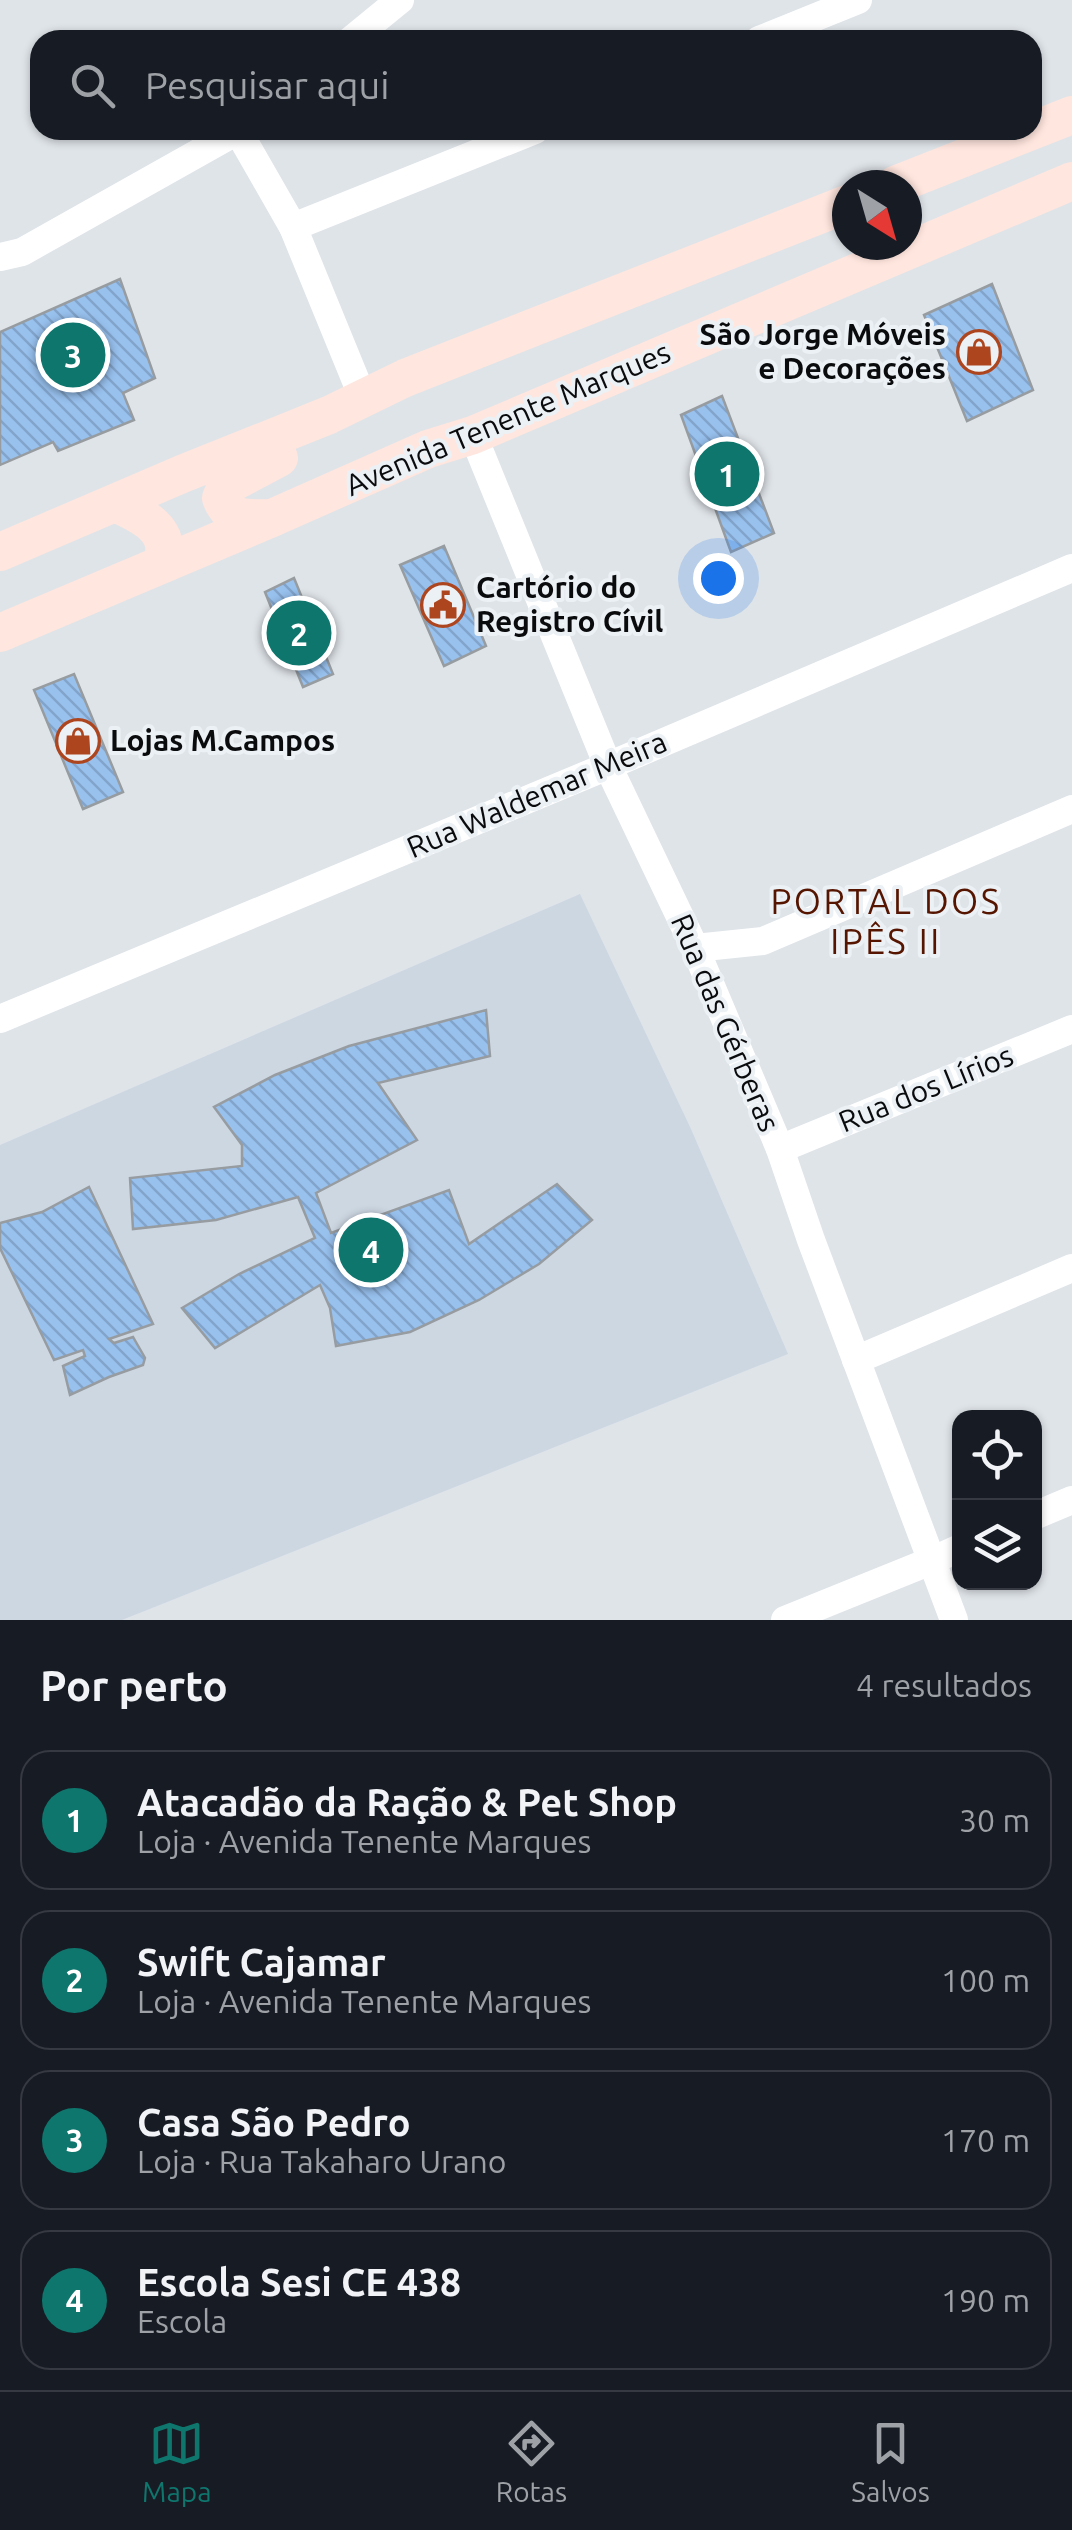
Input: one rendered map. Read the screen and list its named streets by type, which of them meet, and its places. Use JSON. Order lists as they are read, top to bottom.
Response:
{
  "streets": {
    "main road": ["Avenida Tenente Marques"],
    "street": ["Rua Waldemar Meira", "Rua das Gérberas", "Rua dos Lírios"]
  },
  "crossings": [
    ["Avenida Tenente Marques", "Rua das Gérberas"],
    ["Rua Waldemar Meira", "Rua das Gérberas"],
    ["Rua das Gérberas", "Rua dos Lírios"]
  ],
  "districts": ["PORTAL DOS IPÊS II"],
  "places": {
    "shop": ["São Jorge Móveis e Decorações", "Lojas M.Campos"],
    "public building": ["Cartório do Registro Cívil"]
  },
  "north": "bottom right",
  "page": {
    "search": "Pesquisar aqui",
    "pins": [
      "3",
      "1",
      "2",
      "4"
    ],
    "heading": ["Por perto", "4 resultados"],
    "list": [
      {
        "mark": "1",
        "name": "Atacadão da Ração & Pet Shop",
        "note": "Loja · Avenida Tenente Marques",
        "value": "30 m"
      },
      {
        "mark": "2",
        "name": "Swift Cajamar",
        "note": "Loja · Avenida Tenente Marques",
        "value": "100 m"
      },
      {
        "mark": "3",
        "name": "Casa São Pedro",
        "note": "Loja · Rua Takaharo Urano",
        "value": "170 m"
      },
      {
        "mark": "4",
        "name": "Escola Sesi CE 438",
        "note": "Escola",
        "value": "190 m"
      }
    ],
    "nav": ["Mapa", "Rotas", "Salvos"]
  }
}
